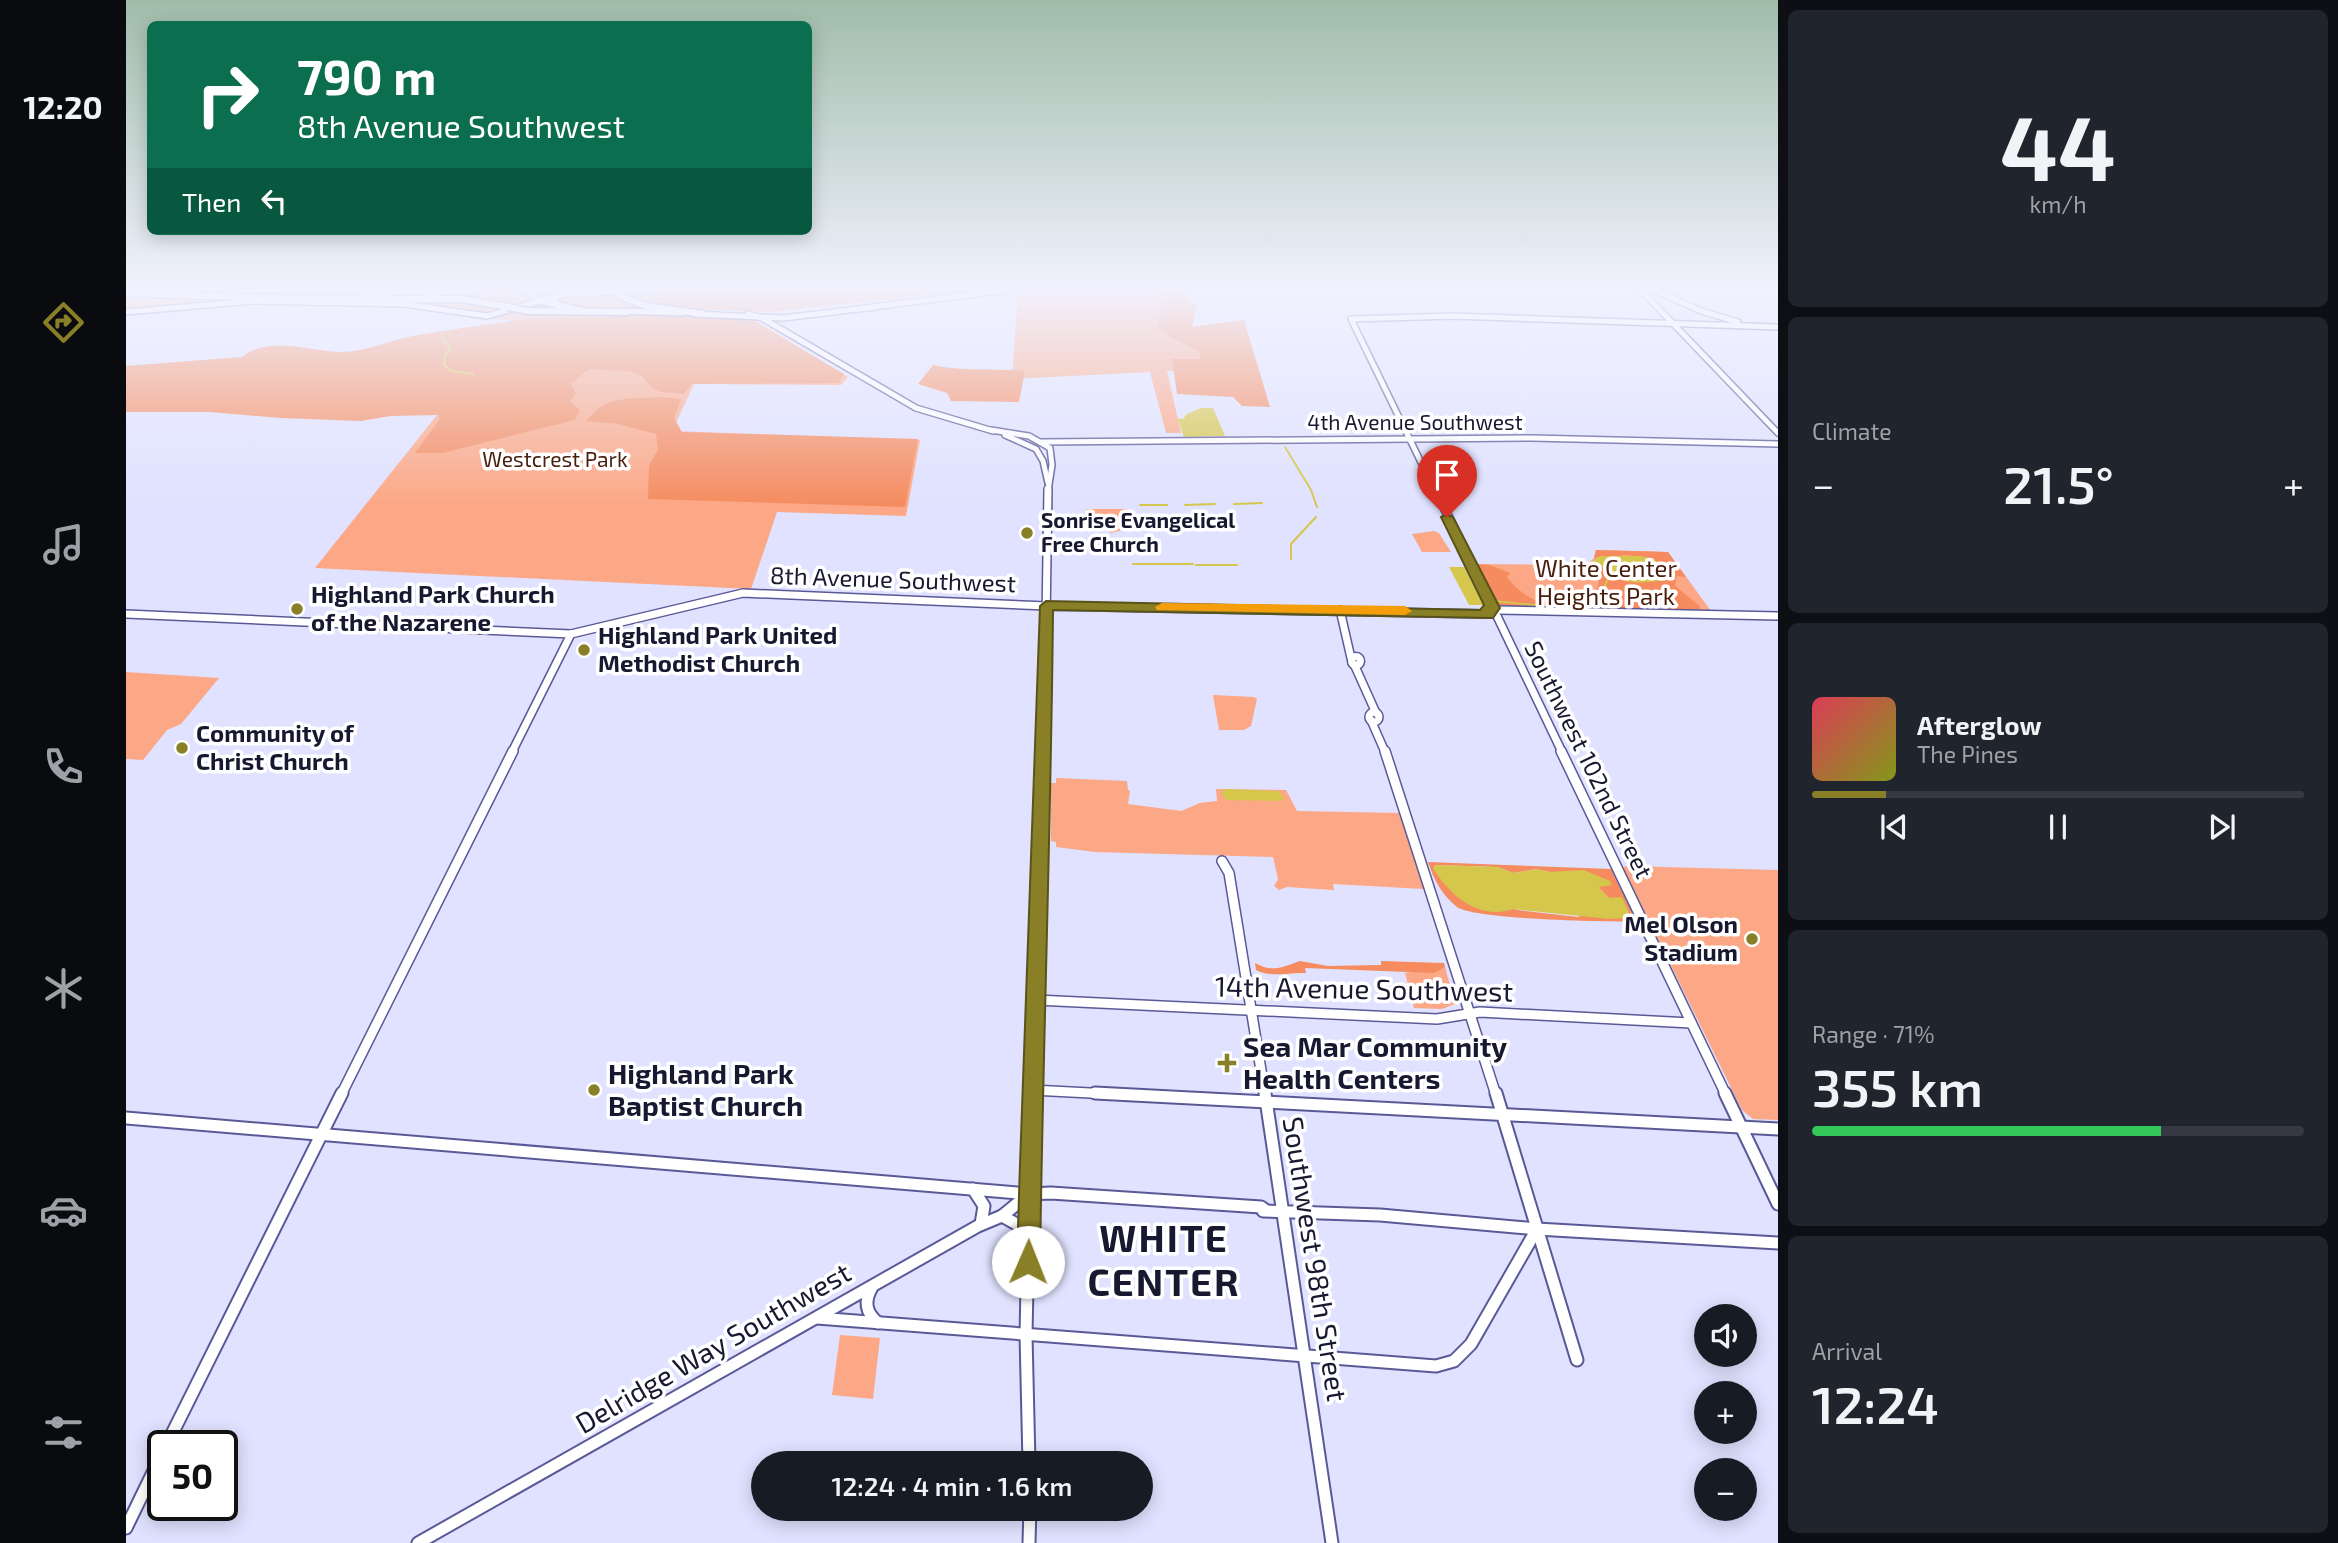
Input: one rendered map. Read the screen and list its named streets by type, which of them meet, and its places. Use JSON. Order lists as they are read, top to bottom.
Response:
{
  "streets": {
    "street": [
      "4th Avenue Southwest",
      "8th Avenue Southwest",
      "Southwest 102nd Street",
      "14th Avenue Southwest",
      "Southwest 98th Street",
      "Delridge Way Southwest"
    ]
  },
  "crossings": [
    ["4th Avenue Southwest", "Southwest 102nd Street"],
    ["8th Avenue Southwest", "Southwest 102nd Street"],
    ["Southwest 102nd Street", "14th Avenue Southwest"],
    ["14th Avenue Southwest", "Southwest 98th Street"]
  ],
  "districts": ["WHITE CENTER"],
  "parks": ["Westcrest Park", "White Center Heights Park"],
  "places": {
    "other": [
      "Sonrise Evangelical Free Church",
      "Highland Park Church of the Nazarene",
      "Highland Park United Methodist Church",
      "Community of Christ Church",
      "Mel Olson Stadium",
      "Highland Park Baptist Church"
    ],
    "health": ["Sea Mar Community Health Centers"]
  },
  "page": {
    "tabs": "12:20",
    "tile": [
      ["44", "km/h"],
      "Climate",
      ["Range · 71%", "355 km"],
      ["Arrival", "12:24"]
    ],
    "turn": ["790 m", "8th Avenue Southwest"],
    "then": "Then",
    "heat": ["−", "21.5°", "+"],
    "song": ["Afterglow", "The Pines"],
    "map_buttons": ["+", "−"],
    "limit": "50",
    "trip": "12:24 · 4 min · 1.6 km"
  }
}
